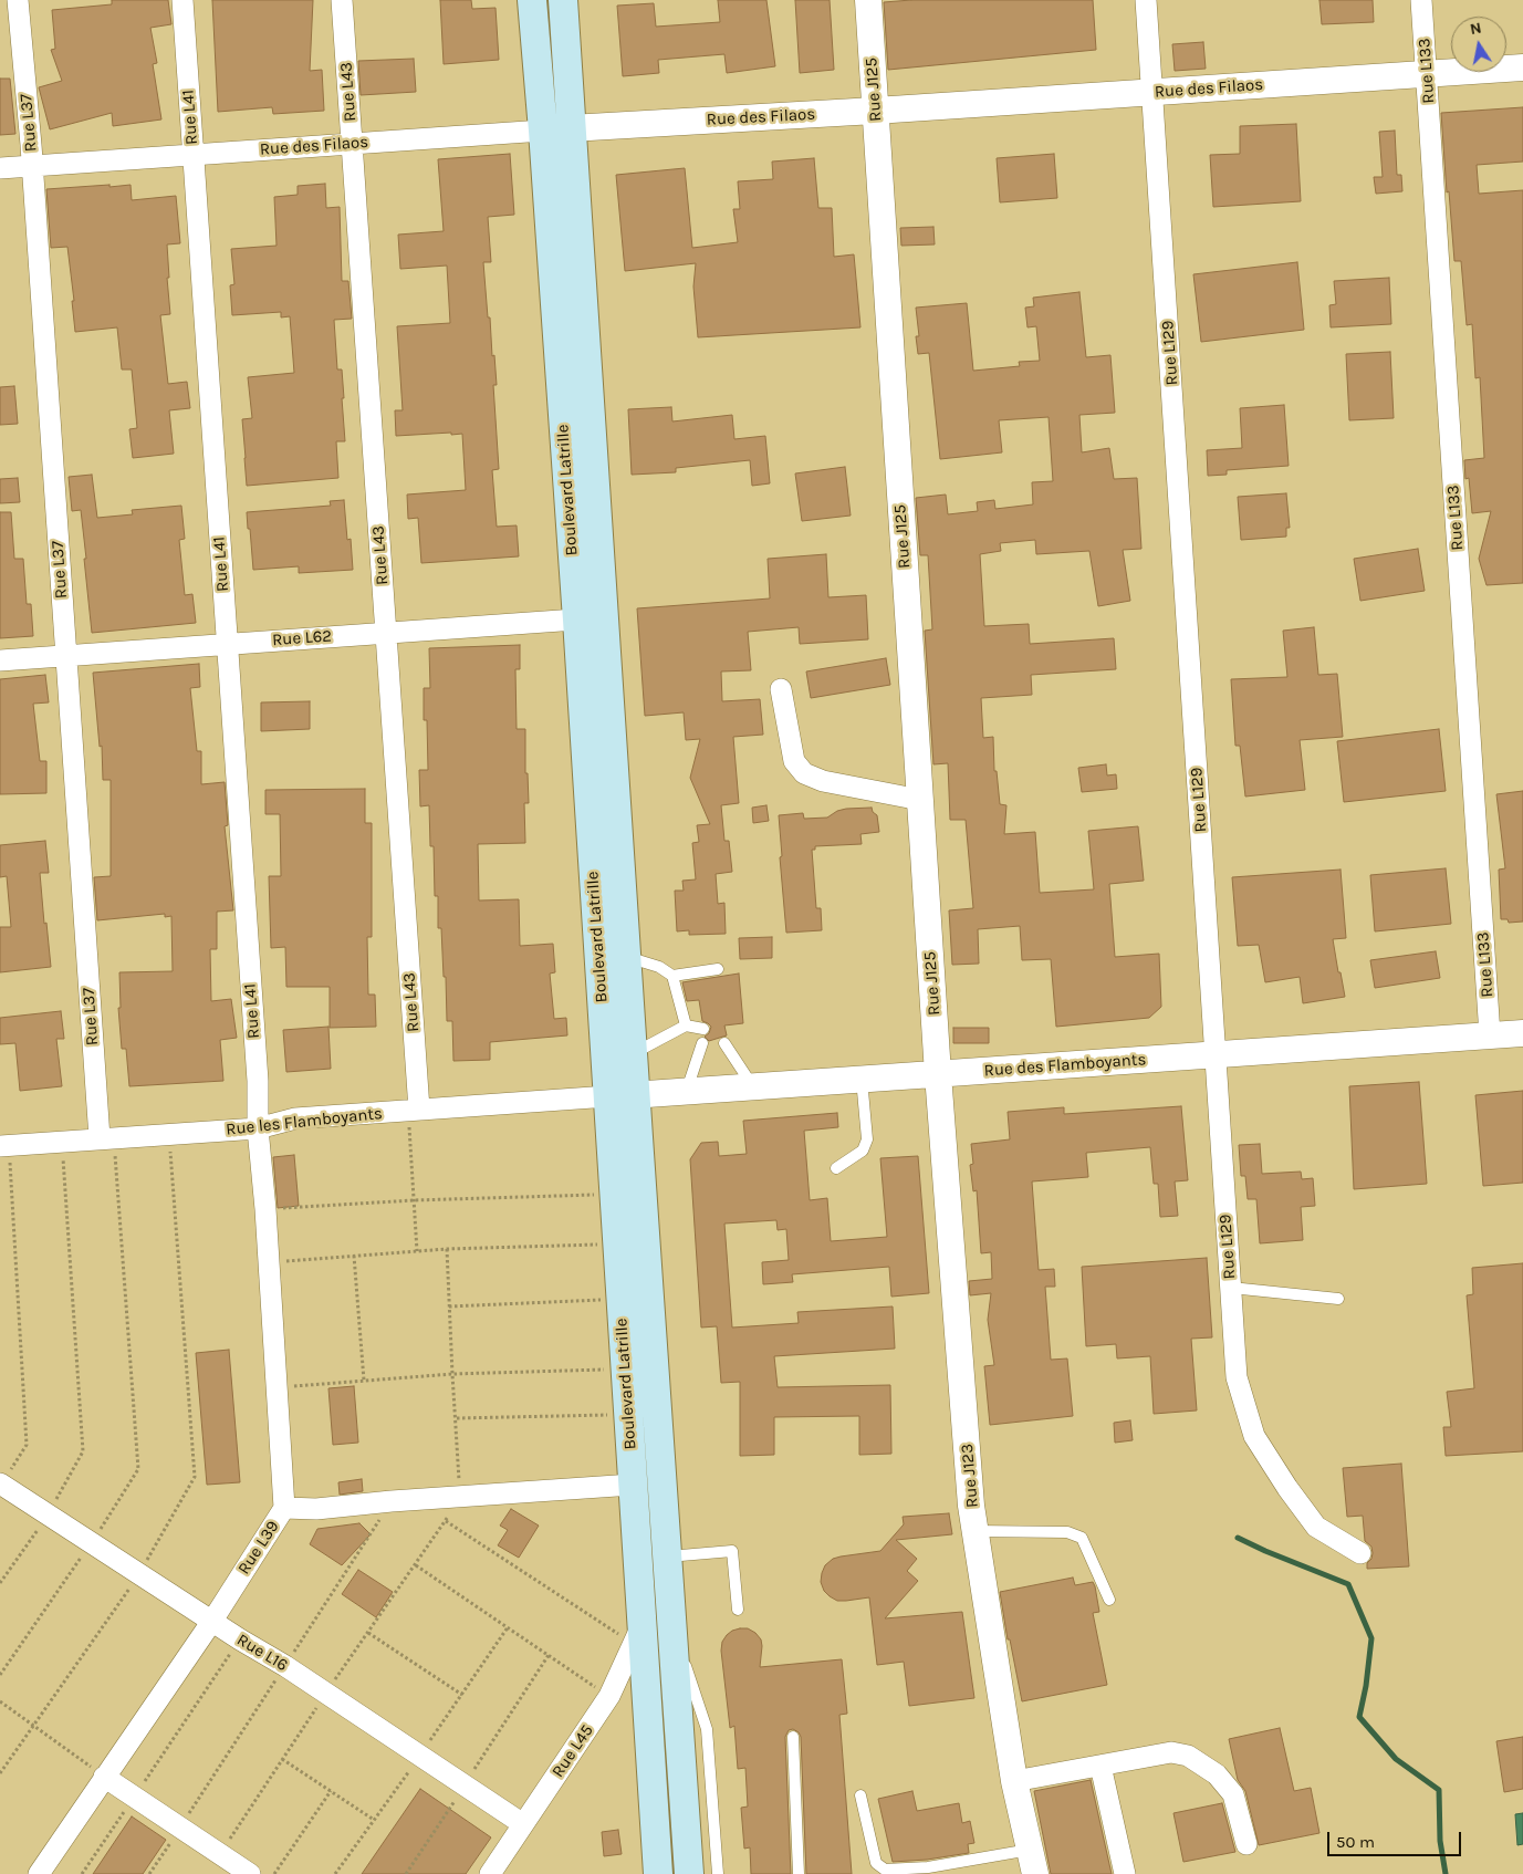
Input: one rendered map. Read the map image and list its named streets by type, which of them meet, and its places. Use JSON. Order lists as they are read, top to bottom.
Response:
{
  "streets": {
    "main road": ["Boulevard Latrille"],
    "street": [
      "Rue L133",
      "Rue des Filaos",
      "Rue J125",
      "Rue L43",
      "Rue L41",
      "Rue L37",
      "Rue L129",
      "Rue L62",
      "Rue des Flamboyants",
      "Rue les Flamboyants",
      "Rue J123",
      "Rue L39",
      "Rue L16",
      "Rue L45"
    ]
  },
  "crossings": [
    ["Rue L133", "Rue des Filaos"],
    ["Rue L133", "Rue des Flamboyants"],
    ["Rue des Filaos", "Rue J125"],
    ["Rue des Filaos", "Rue L43"],
    ["Rue des Filaos", "Rue L41"],
    ["Rue des Filaos", "Rue L37"],
    ["Rue des Filaos", "Rue L129"],
    ["Rue des Filaos", "Boulevard Latrille"],
    ["Rue J125", "Rue des Flamboyants"],
    ["Rue J125", "Rue J123"],
    ["Rue L43", "Rue L62"],
    ["Rue L43", "Rue les Flamboyants"],
    ["Rue L41", "Rue L62"],
    ["Rue L41", "Rue les Flamboyants"],
    ["Rue L41", "Rue L39"],
    ["Rue L37", "Rue L62"],
    ["Rue L37", "Rue les Flamboyants"],
    ["Rue L129", "Rue des Flamboyants"],
    ["Boulevard Latrille", "Rue L62"],
    ["Boulevard Latrille", "Rue des Flamboyants"],
    ["Boulevard Latrille", "Rue les Flamboyants"],
    ["Boulevard Latrille", "Rue L45"],
    ["Rue des Flamboyants", "Rue les Flamboyants"],
    ["Rue des Flamboyants", "Rue J123"],
    ["Rue les Flamboyants", "Rue L39"],
    ["Rue L39", "Rue L16"],
    ["Rue L16", "Rue L45"]
  ],
  "scale_bar": "50 m",
  "north": "top"
}
